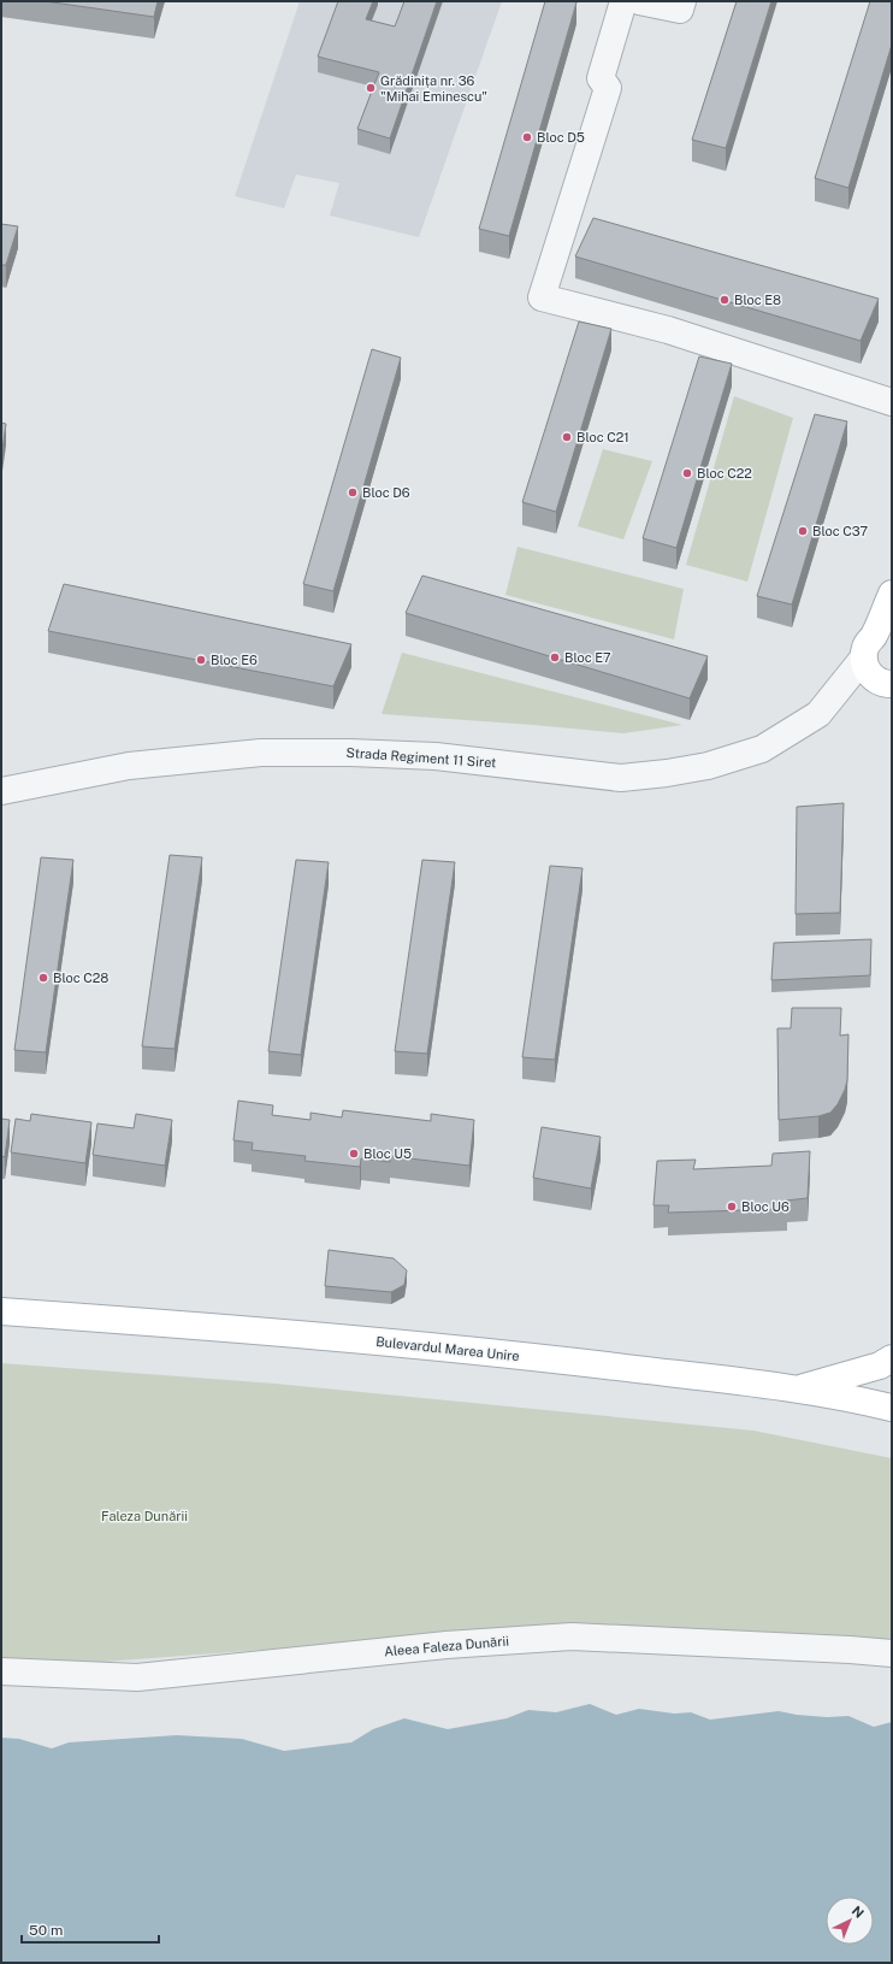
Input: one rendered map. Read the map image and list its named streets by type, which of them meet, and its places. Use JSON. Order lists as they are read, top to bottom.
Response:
{
  "streets": {
    "main road": ["Strada Regiment 11 Siret", "Bulevardul Marea Unire"],
    "street": ["Aleea Faleza Dunării"]
  },
  "parks": ["Faleza Dunării"],
  "places": [
    "Grădinița nr. 36 \"Mihai Eminescu\"",
    "Bloc D5",
    "Bloc E8",
    "Bloc C21",
    "Bloc C22",
    "Bloc D6",
    "Bloc C37",
    "Bloc E7",
    "Bloc E6",
    "Bloc C28",
    "Bloc U5",
    "Bloc U6"
  ],
  "scale_bar": "50 m",
  "north": "top right"
}
